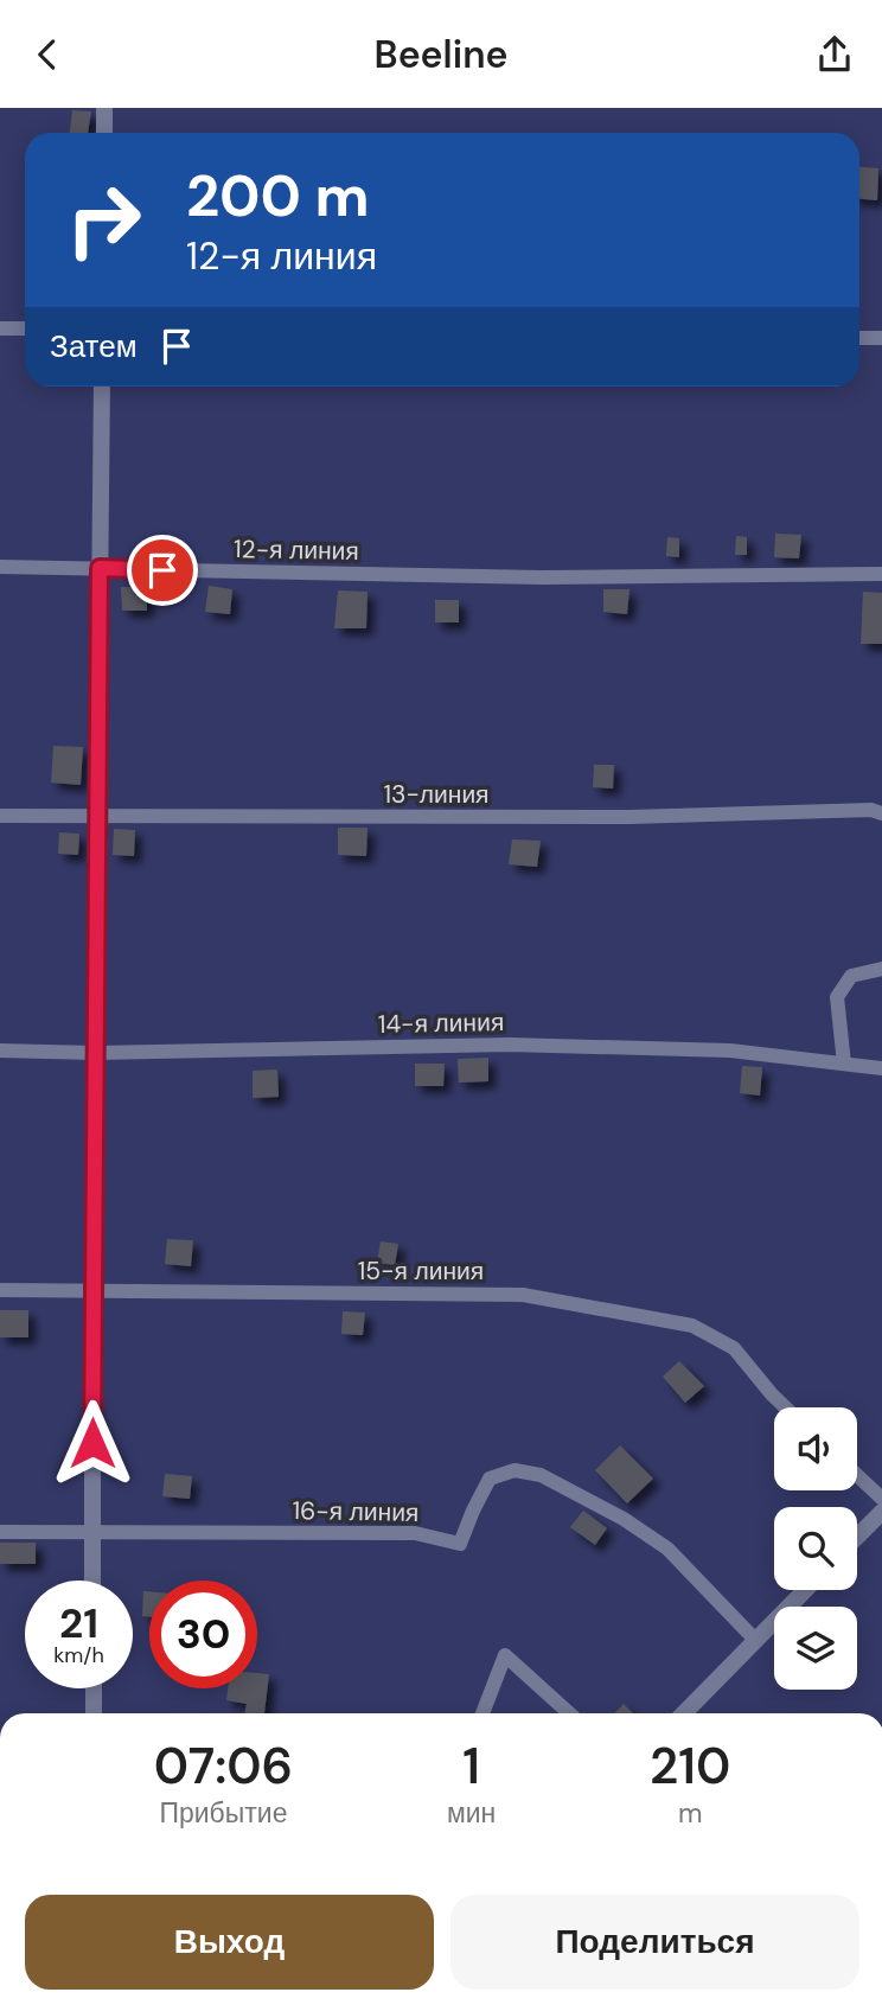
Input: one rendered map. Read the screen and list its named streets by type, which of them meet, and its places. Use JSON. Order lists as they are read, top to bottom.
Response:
{
  "streets": {
    "lane": [
      "12-я линия",
      "13-линия",
      "14-я линия",
      "15-я линия",
      "16-я линия"
    ]
  },
  "page": {
    "header": "Beeline",
    "turn": ["200 m", "12-я линия"],
    "then": "Затем",
    "speed": "21 km/h",
    "limit": "30",
    "eta": [
      "07:06",
      "Прибытие",
      "1",
      "мин",
      "210",
      "m"
    ],
    "buttons": ["Выход", "Поделиться"]
  }
}
